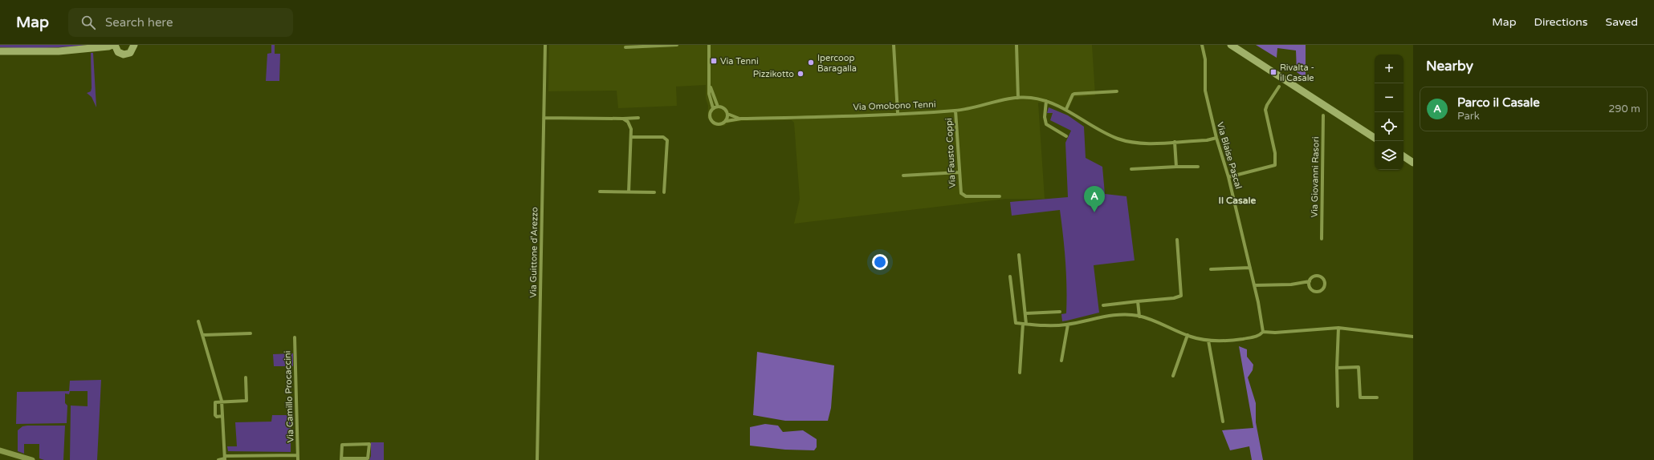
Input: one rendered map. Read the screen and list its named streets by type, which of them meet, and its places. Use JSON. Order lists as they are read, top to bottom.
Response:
{
  "streets": {
    "street": [
      "Via Omobono Tenni",
      "Via Fausto Coppi",
      "Via Blaise Pascal",
      "Via Giovanni Rasori",
      "Via Guittone d'Arezzo",
      "Via Camillo Procaccini"
    ]
  },
  "crossings": [
    ["Via Omobono Tenni", "Via Fausto Coppi"],
    ["Via Omobono Tenni", "Via Blaise Pascal"]
  ],
  "districts": ["Il Casale"],
  "places": {
    "transit": ["Via Tenni", "Rivalta - il Casale"],
    "other": ["Ipercoop Baragalla", "Pizzikotto"]
  },
  "page": {
    "header": "Map",
    "search": "Search here",
    "nav": ["Map", "Directions", "Saved"],
    "heading": "Nearby",
    "map_buttons": ["+", "−"],
    "list": [
      {
        "mark": "A",
        "name": "Parco il Casale",
        "note": "Park",
        "value": "290 m"
      }
    ],
    "pins": "A"
  }
}
